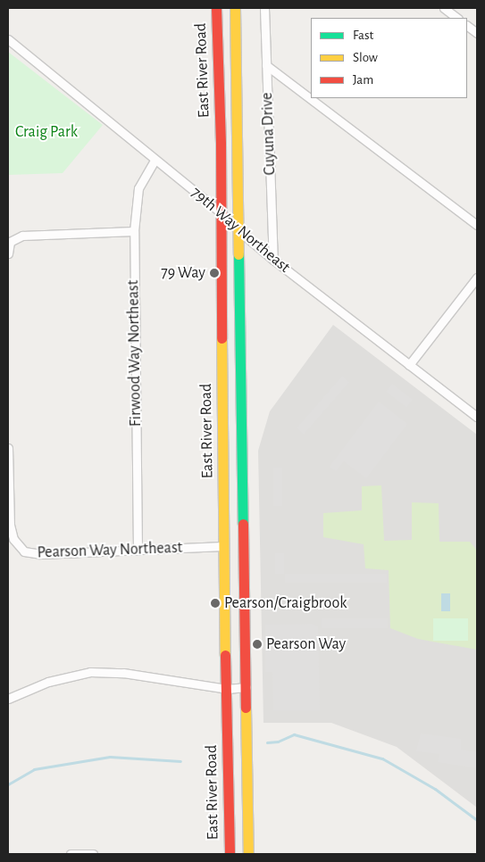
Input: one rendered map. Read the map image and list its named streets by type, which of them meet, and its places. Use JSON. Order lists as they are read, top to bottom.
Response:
{
  "streets": {
    "main road": ["East River Road"],
    "street": [
      "Cuyuna Drive",
      "79th Way Northeast",
      "Firwood Way Northeast",
      "Pearson Way Northeast"
    ]
  },
  "crossings": [
    ["East River Road", "79th Way Northeast"],
    ["East River Road", "Pearson Way Northeast"],
    ["Cuyuna Drive", "79th Way Northeast"],
    ["79th Way Northeast", "Firwood Way Northeast"],
    ["Firwood Way Northeast", "Pearson Way Northeast"]
  ],
  "parks": ["Craig Park"],
  "places": ["79 Way", "Pearson/Craigbrook", "Pearson Way"],
  "legend": ["Fast", "Slow", "Jam"]
}
